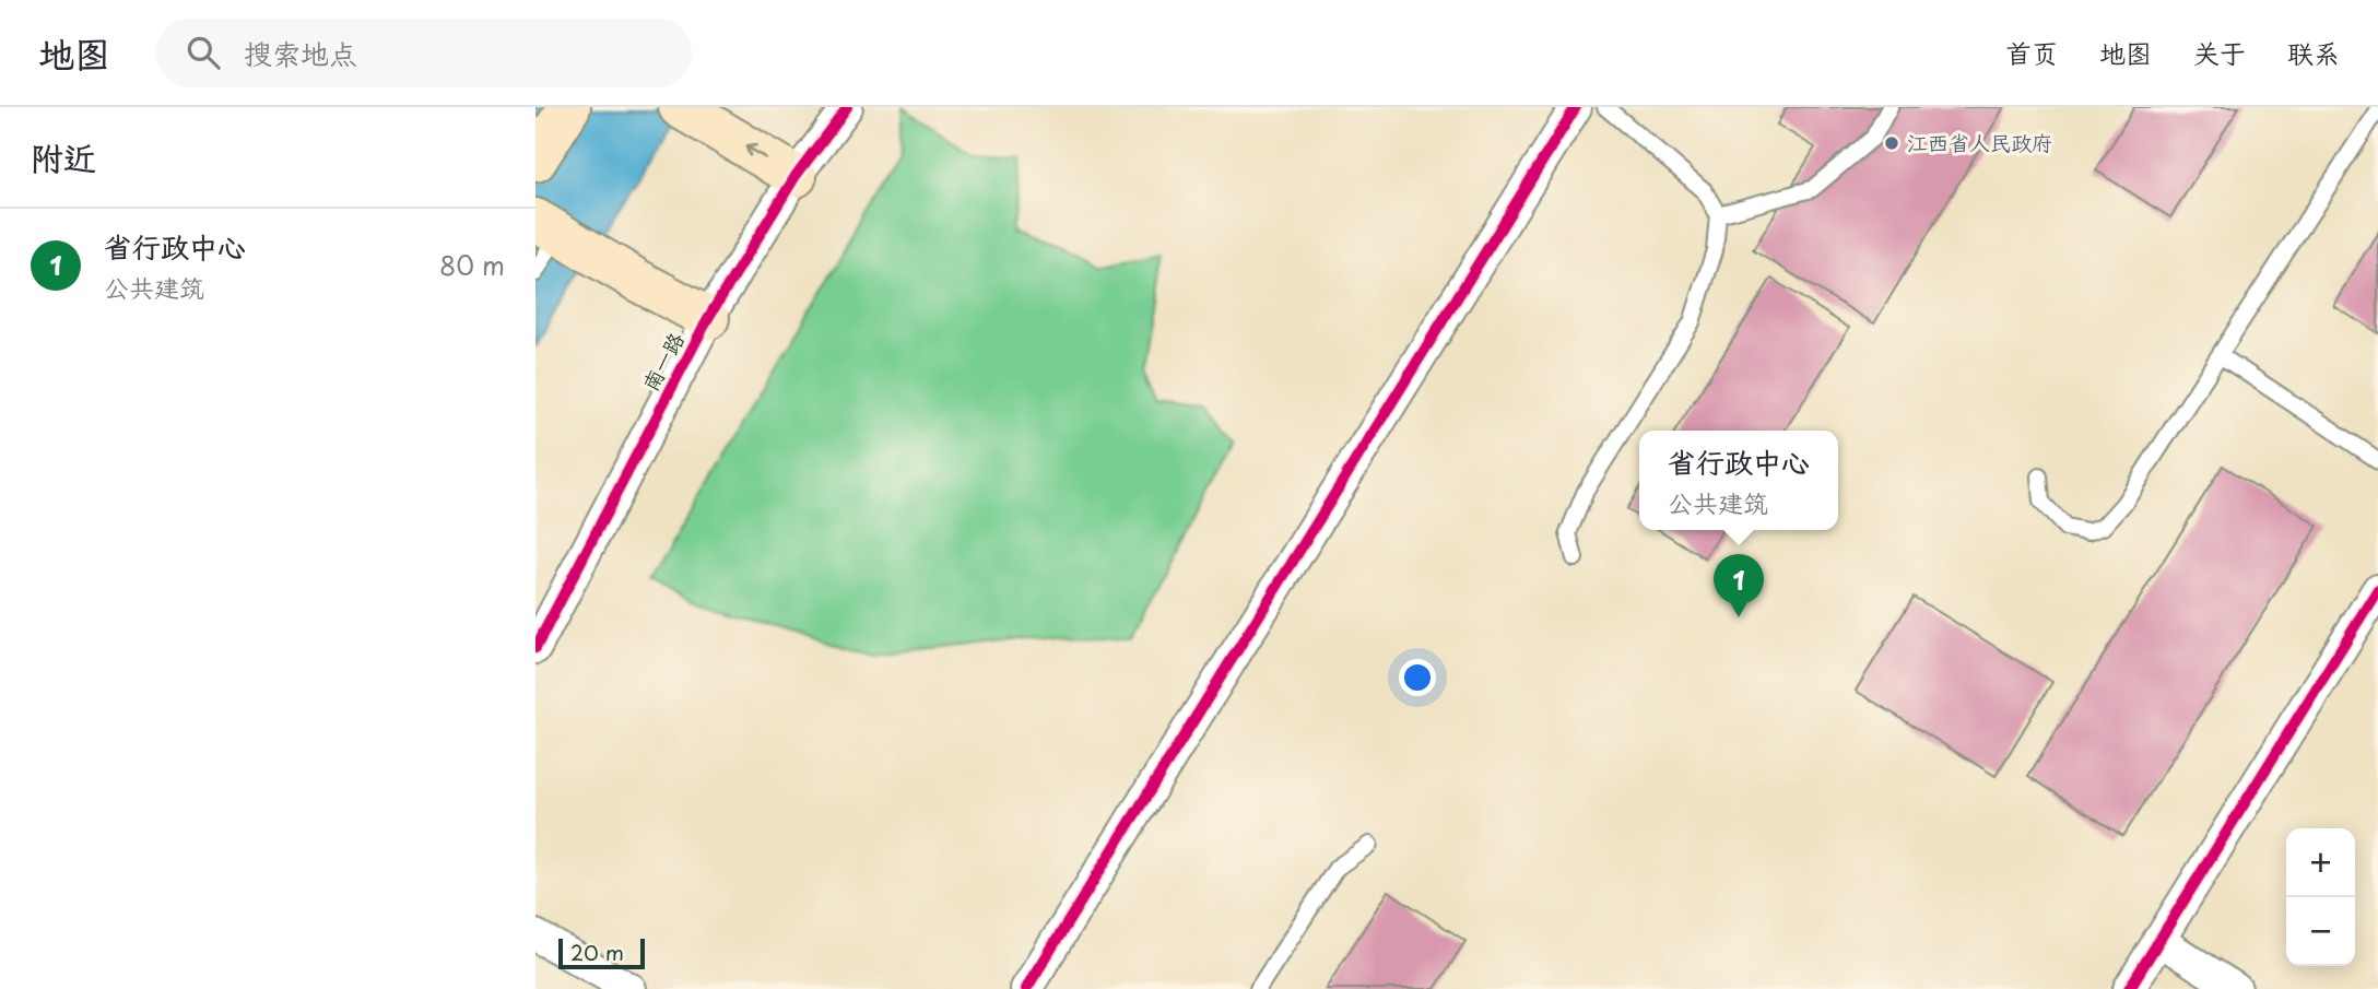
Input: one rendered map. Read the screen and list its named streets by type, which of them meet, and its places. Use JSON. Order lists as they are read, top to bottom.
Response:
{
  "streets": {
    "street": ["南一路"]
  },
  "places": ["江西省人民政府"],
  "scale_bar": "20 m",
  "page": {
    "header": "地图",
    "search": "搜索地点",
    "nav": [
      "首页",
      "地图",
      "关于",
      "联系"
    ],
    "heading": "附近",
    "list": [
      {
        "mark": "1",
        "name": "省行政中心",
        "note": "公共建筑",
        "value": "80 m"
      }
    ],
    "popup": ["省行政中心", "公共建筑"],
    "pins": "1",
    "map_buttons": ["+", "−"],
    "scale": "20 m"
  }
}
